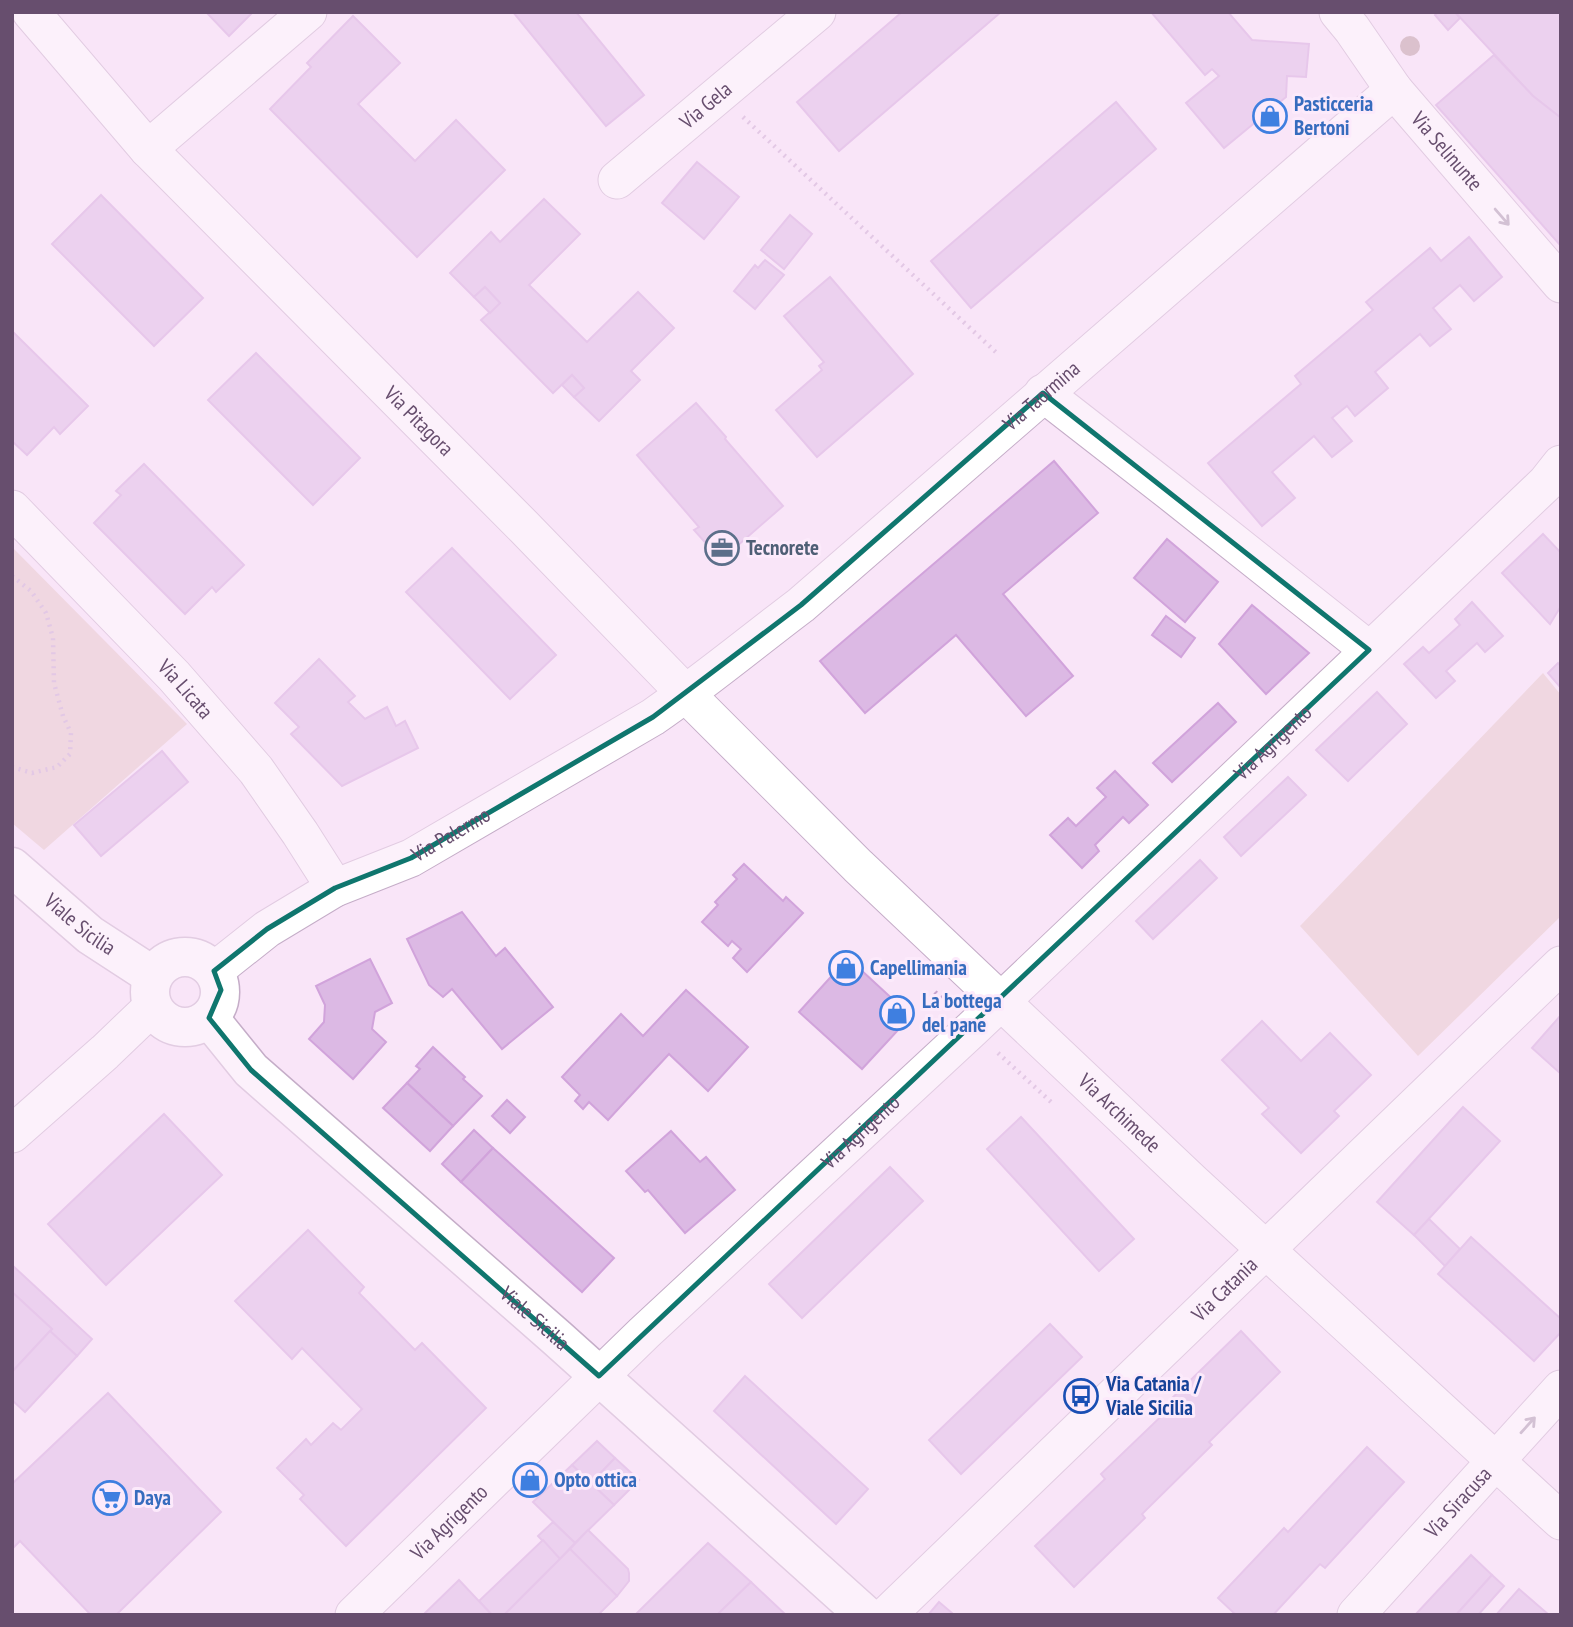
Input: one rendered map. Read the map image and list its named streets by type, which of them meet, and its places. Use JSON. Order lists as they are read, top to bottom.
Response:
{
  "streets": {
    "street": [
      "Via Gela",
      "Via Selinunte",
      "Via Taormina",
      "Via Pitagora",
      "Via Licata",
      "Via Agrigento",
      "Via Palermo",
      "Viale Sicilia",
      "Via Archimede",
      "Via Catania",
      "Via Siracusa"
    ]
  },
  "crossings": [
    ["Via Selinunte", "Via Taormina"],
    ["Via Taormina", "Via Pitagora"],
    ["Via Taormina", "Via Palermo"],
    ["Via Taormina", "Via Archimede"],
    ["Via Pitagora", "Via Palermo"],
    ["Via Pitagora", "Via Archimede"],
    ["Via Licata", "Via Palermo"],
    ["Via Agrigento", "Viale Sicilia"],
    ["Via Agrigento", "Via Archimede"],
    ["Via Palermo", "Viale Sicilia"],
    ["Via Palermo", "Via Archimede"],
    ["Via Archimede", "Via Catania"],
    ["Via Archimede", "Via Siracusa"]
  ],
  "one_way": ["Via Selinunte"],
  "places": {
    "shop": [
      "Pasticceria Bertoni",
      "Capellimania",
      "La bottega del pane",
      "Opto ottica"
    ],
    "office": ["Tecnorete"],
    "bus stop": ["Via Catania / Viale Sicilia"],
    "supermarket": ["Daya"]
  }
}
